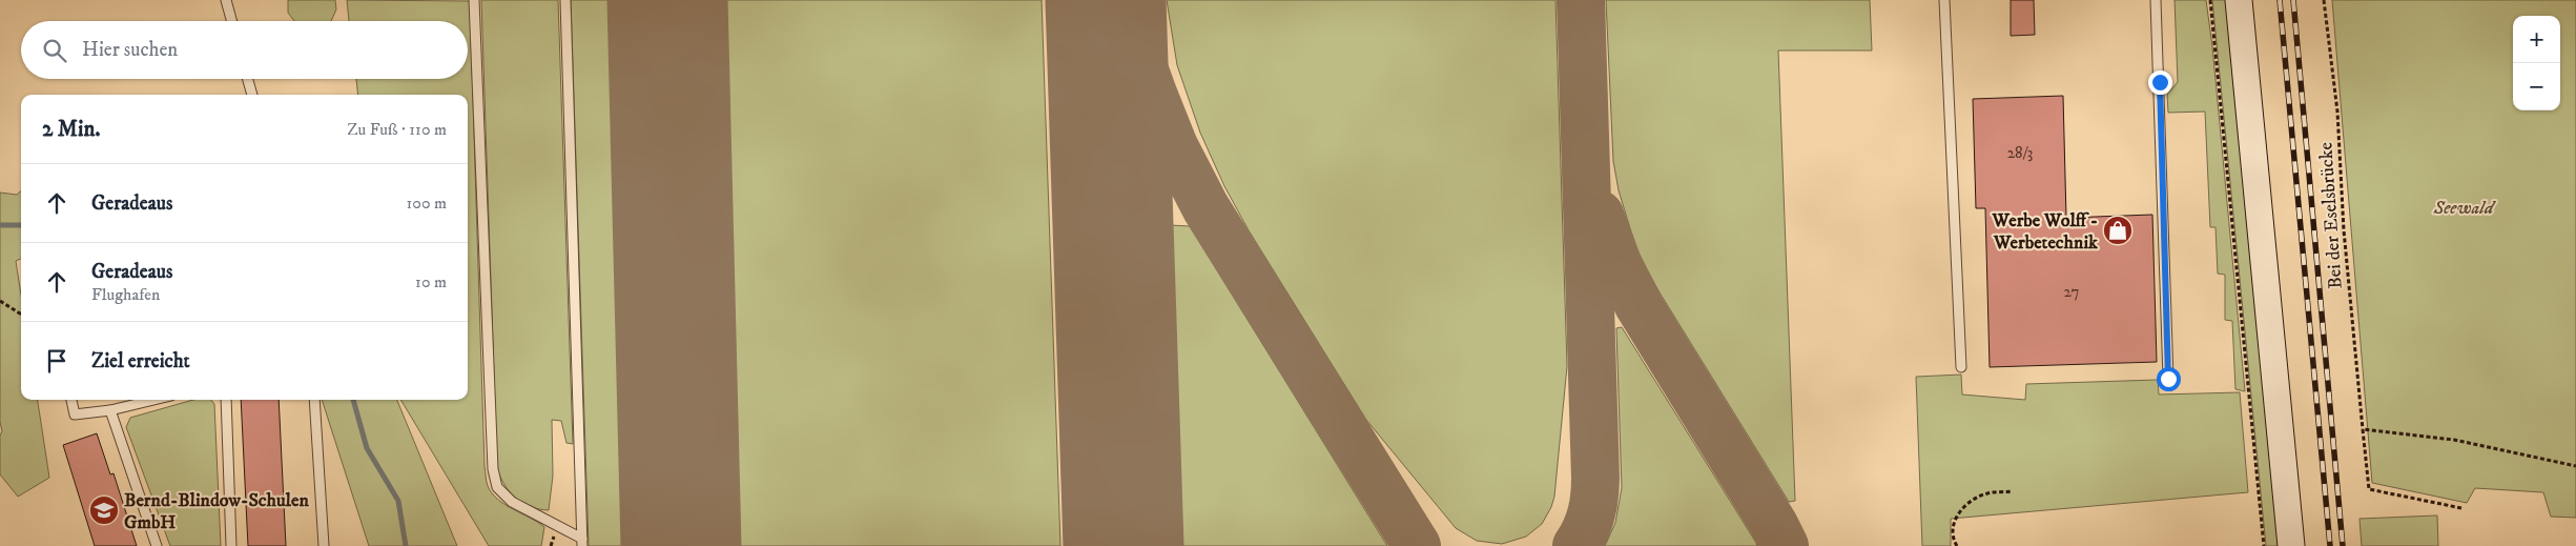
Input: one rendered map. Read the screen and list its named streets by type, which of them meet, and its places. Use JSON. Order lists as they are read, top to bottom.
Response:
{
  "streets": {
    "path": ["Bei der Eselsbrücke"]
  },
  "parks": ["Seewald"],
  "places": {
    "shop": ["Werbe Wolff - Werbetechnik"],
    "school or university": ["Bernd-Blindow-Schulen GmbH"]
  },
  "house_numbers": ["28/3", "27"],
  "page": {
    "map_buttons": ["+", "−"],
    "search": "Hier suchen",
    "heading": ["2 Min.", "Zu Fuß · 110 m"],
    "list": [
      ["Geradeaus", "100 m"],
      ["Geradeaus", "Flughafen", "10 m"],
      "Ziel erreicht"
    ]
  }
}
